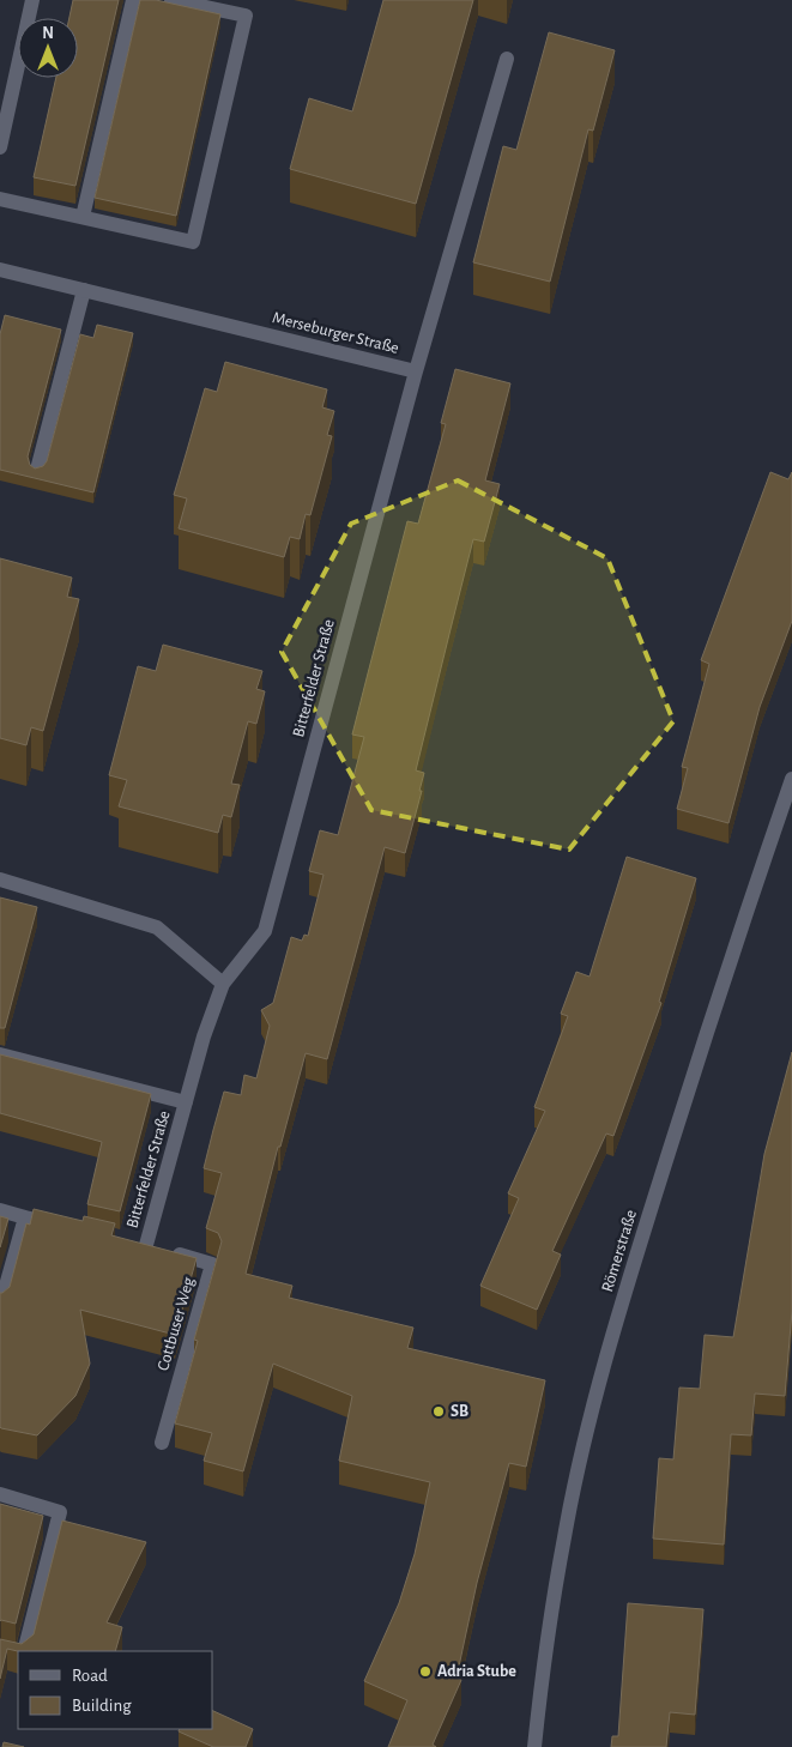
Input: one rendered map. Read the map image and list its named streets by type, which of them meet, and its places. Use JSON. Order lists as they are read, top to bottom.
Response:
{
  "streets": {
    "street": [
      "Merseburger Straße",
      "Bitterfelder Straße",
      "Römerstraße",
      "Cottbuser Weg"
    ]
  },
  "crossings": [
    ["Merseburger Straße", "Bitterfelder Straße"],
    ["Bitterfelder Straße", "Cottbuser Weg"]
  ],
  "places": ["SB", "Adria Stube"],
  "legend": ["Road", "Building"],
  "north": "top"
}
